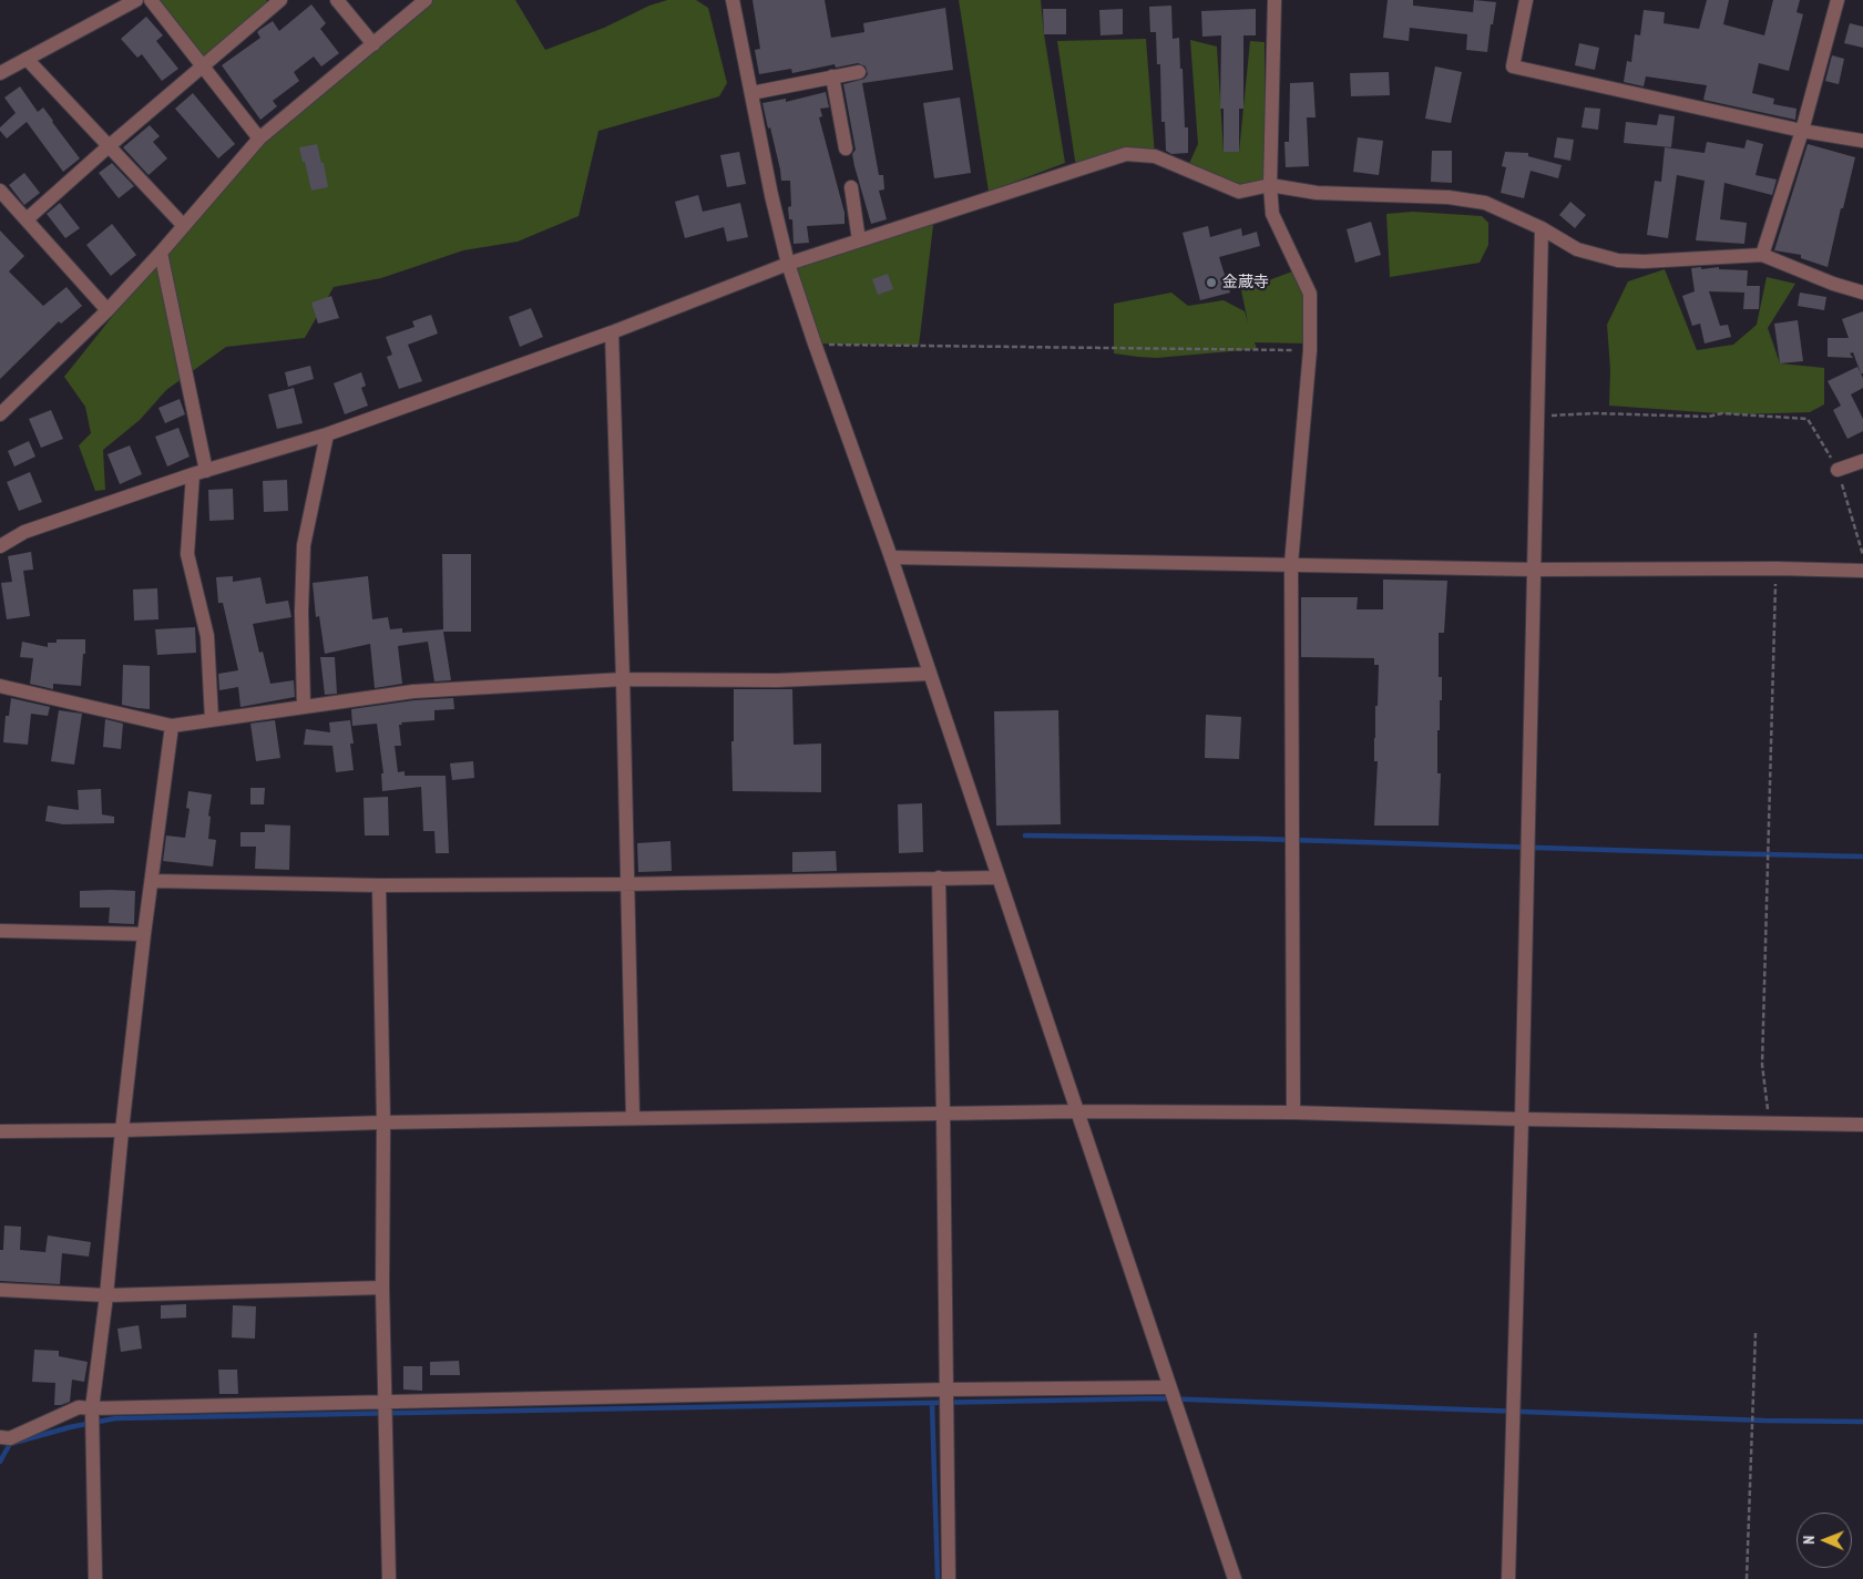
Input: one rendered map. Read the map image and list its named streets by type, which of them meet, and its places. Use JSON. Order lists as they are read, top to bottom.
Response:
{
  "places": ["金蔵寺"],
  "north": "left"
}
